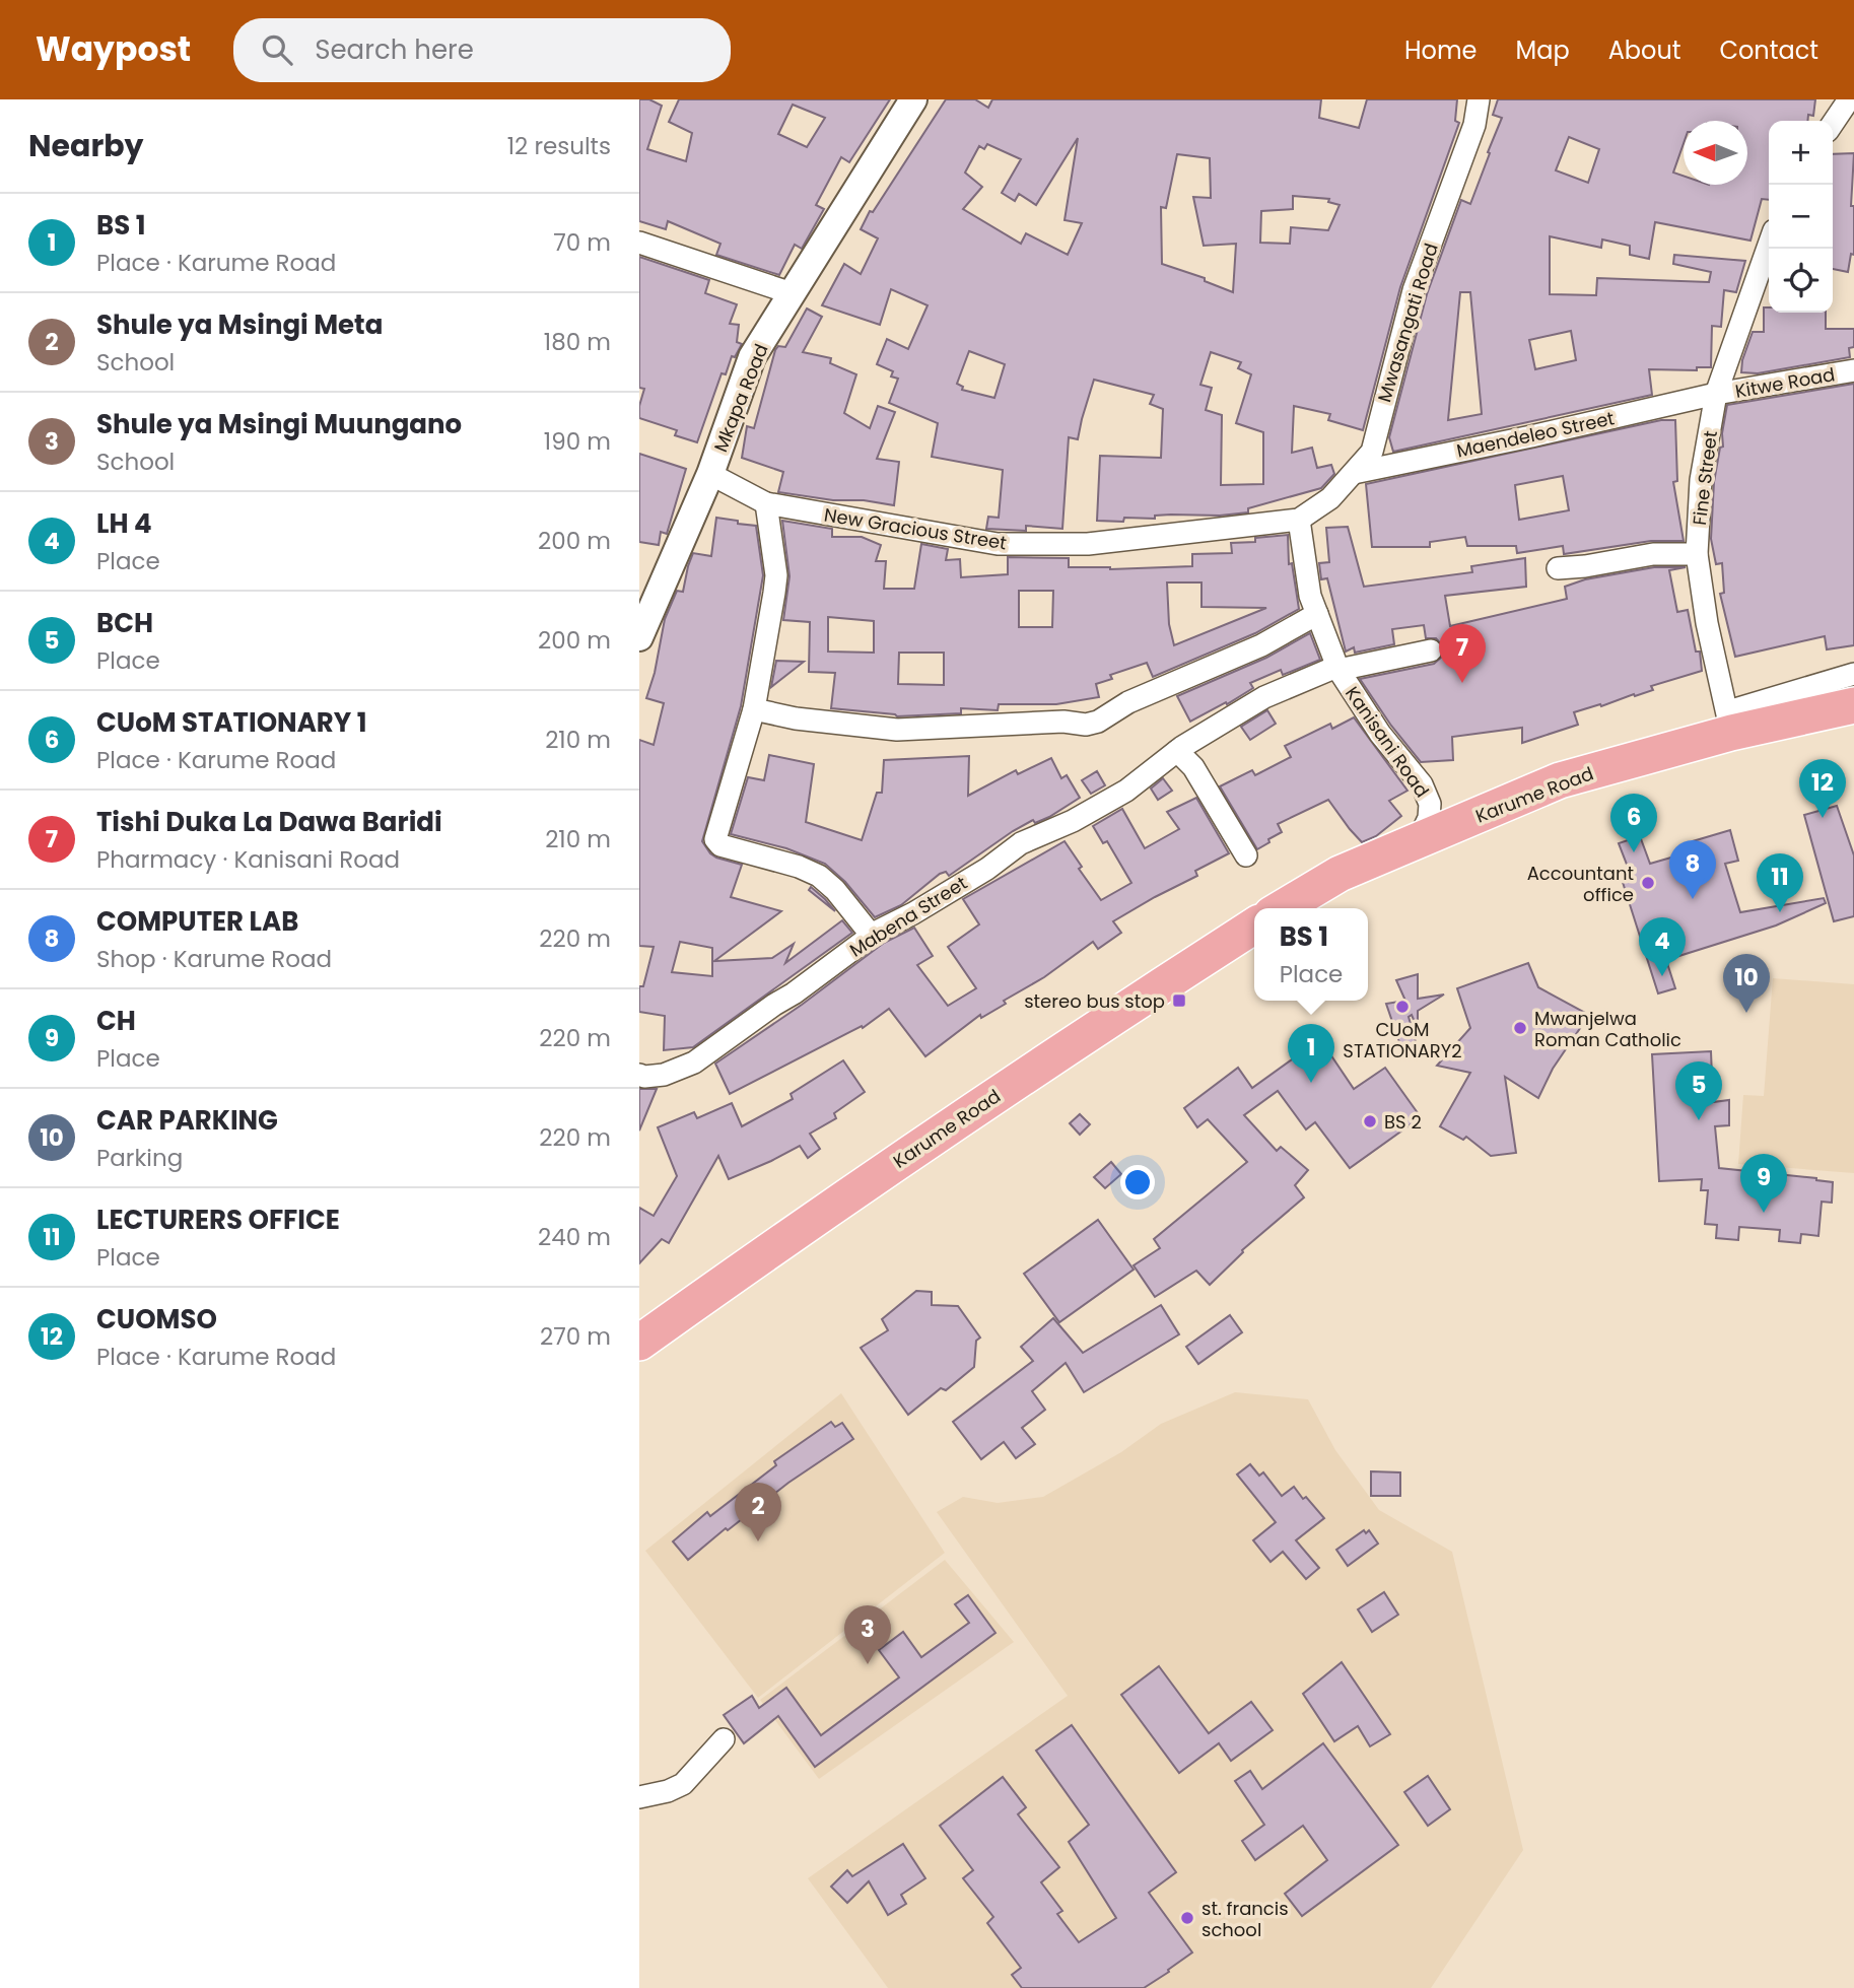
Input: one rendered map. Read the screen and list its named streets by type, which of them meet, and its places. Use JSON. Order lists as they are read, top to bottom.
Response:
{
  "streets": {
    "highway": ["Karume Road"],
    "street": [
      "Mwasangati Road",
      "Kitwe Road",
      "Mkapa Road",
      "Maendeleo Street",
      "Fine Street",
      "New Gracious Street",
      "Kanisani Road",
      "Mabena Street"
    ]
  },
  "crossings": [
    ["Mwasangati Road", "Maendeleo Street"],
    ["Mwasangati Road", "New Gracious Street"],
    ["Mwasangati Road", "Kanisani Road"],
    ["Kitwe Road", "Maendeleo Street"],
    ["Kitwe Road", "Fine Street"],
    ["Mkapa Road", "New Gracious Street"],
    ["Maendeleo Street", "Fine Street"],
    ["Fine Street", "Karume Road"],
    ["New Gracious Street", "Kanisani Road"],
    ["Kanisani Road", "Karume Road"],
    ["Kanisani Road", "Mabena Street"]
  ],
  "places": {
    "other": [
      "Accountant office",
      "CUoM STATIONARY2",
      "Mwanjelwa Roman Catholic",
      "BS 2",
      "st. francis school"
    ],
    "transit": ["stereo bus stop"]
  },
  "north": "left",
  "page": {
    "header": "Waypost",
    "search": "Search here",
    "nav": [
      "Home",
      "Map",
      "About",
      "Contact"
    ],
    "heading": ["Nearby", "12 results"],
    "map_buttons": ["+", "−"],
    "list": [
      {
        "mark": "1",
        "name": "BS 1",
        "note": "Place · Karume Road",
        "value": "70 m"
      },
      {
        "mark": "2",
        "name": "Shule ya Msingi Meta",
        "note": "School",
        "value": "180 m"
      },
      {
        "mark": "3",
        "name": "Shule ya Msingi Muungano",
        "note": "School",
        "value": "190 m"
      },
      {
        "mark": "4",
        "name": "LH 4",
        "note": "Place",
        "value": "200 m"
      },
      {
        "mark": "5",
        "name": "BCH",
        "note": "Place",
        "value": "200 m"
      },
      {
        "mark": "6",
        "name": "CUoM STATIONARY 1",
        "note": "Place · Karume Road",
        "value": "210 m"
      },
      {
        "mark": "7",
        "name": "Tishi Duka La Dawa Baridi",
        "note": "Pharmacy · Kanisani Road",
        "value": "210 m"
      },
      {
        "mark": "8",
        "name": "COMPUTER LAB",
        "note": "Shop · Karume Road",
        "value": "220 m"
      },
      {
        "mark": "9",
        "name": "CH",
        "note": "Place",
        "value": "220 m"
      },
      {
        "mark": "10",
        "name": "CAR PARKING",
        "note": "Parking",
        "value": "220 m"
      },
      {
        "mark": "11",
        "name": "LECTURERS OFFICE",
        "note": "Place",
        "value": "240 m"
      },
      {
        "mark": "12",
        "name": "CUOMSO",
        "note": "Place · Karume Road",
        "value": "270 m"
      }
    ],
    "pins": [
      "7",
      "12",
      "6",
      "8",
      "11",
      "4",
      "10",
      "1",
      "5",
      "9",
      "2",
      "3"
    ],
    "popup": ["BS 1", "Place"]
  }
}
